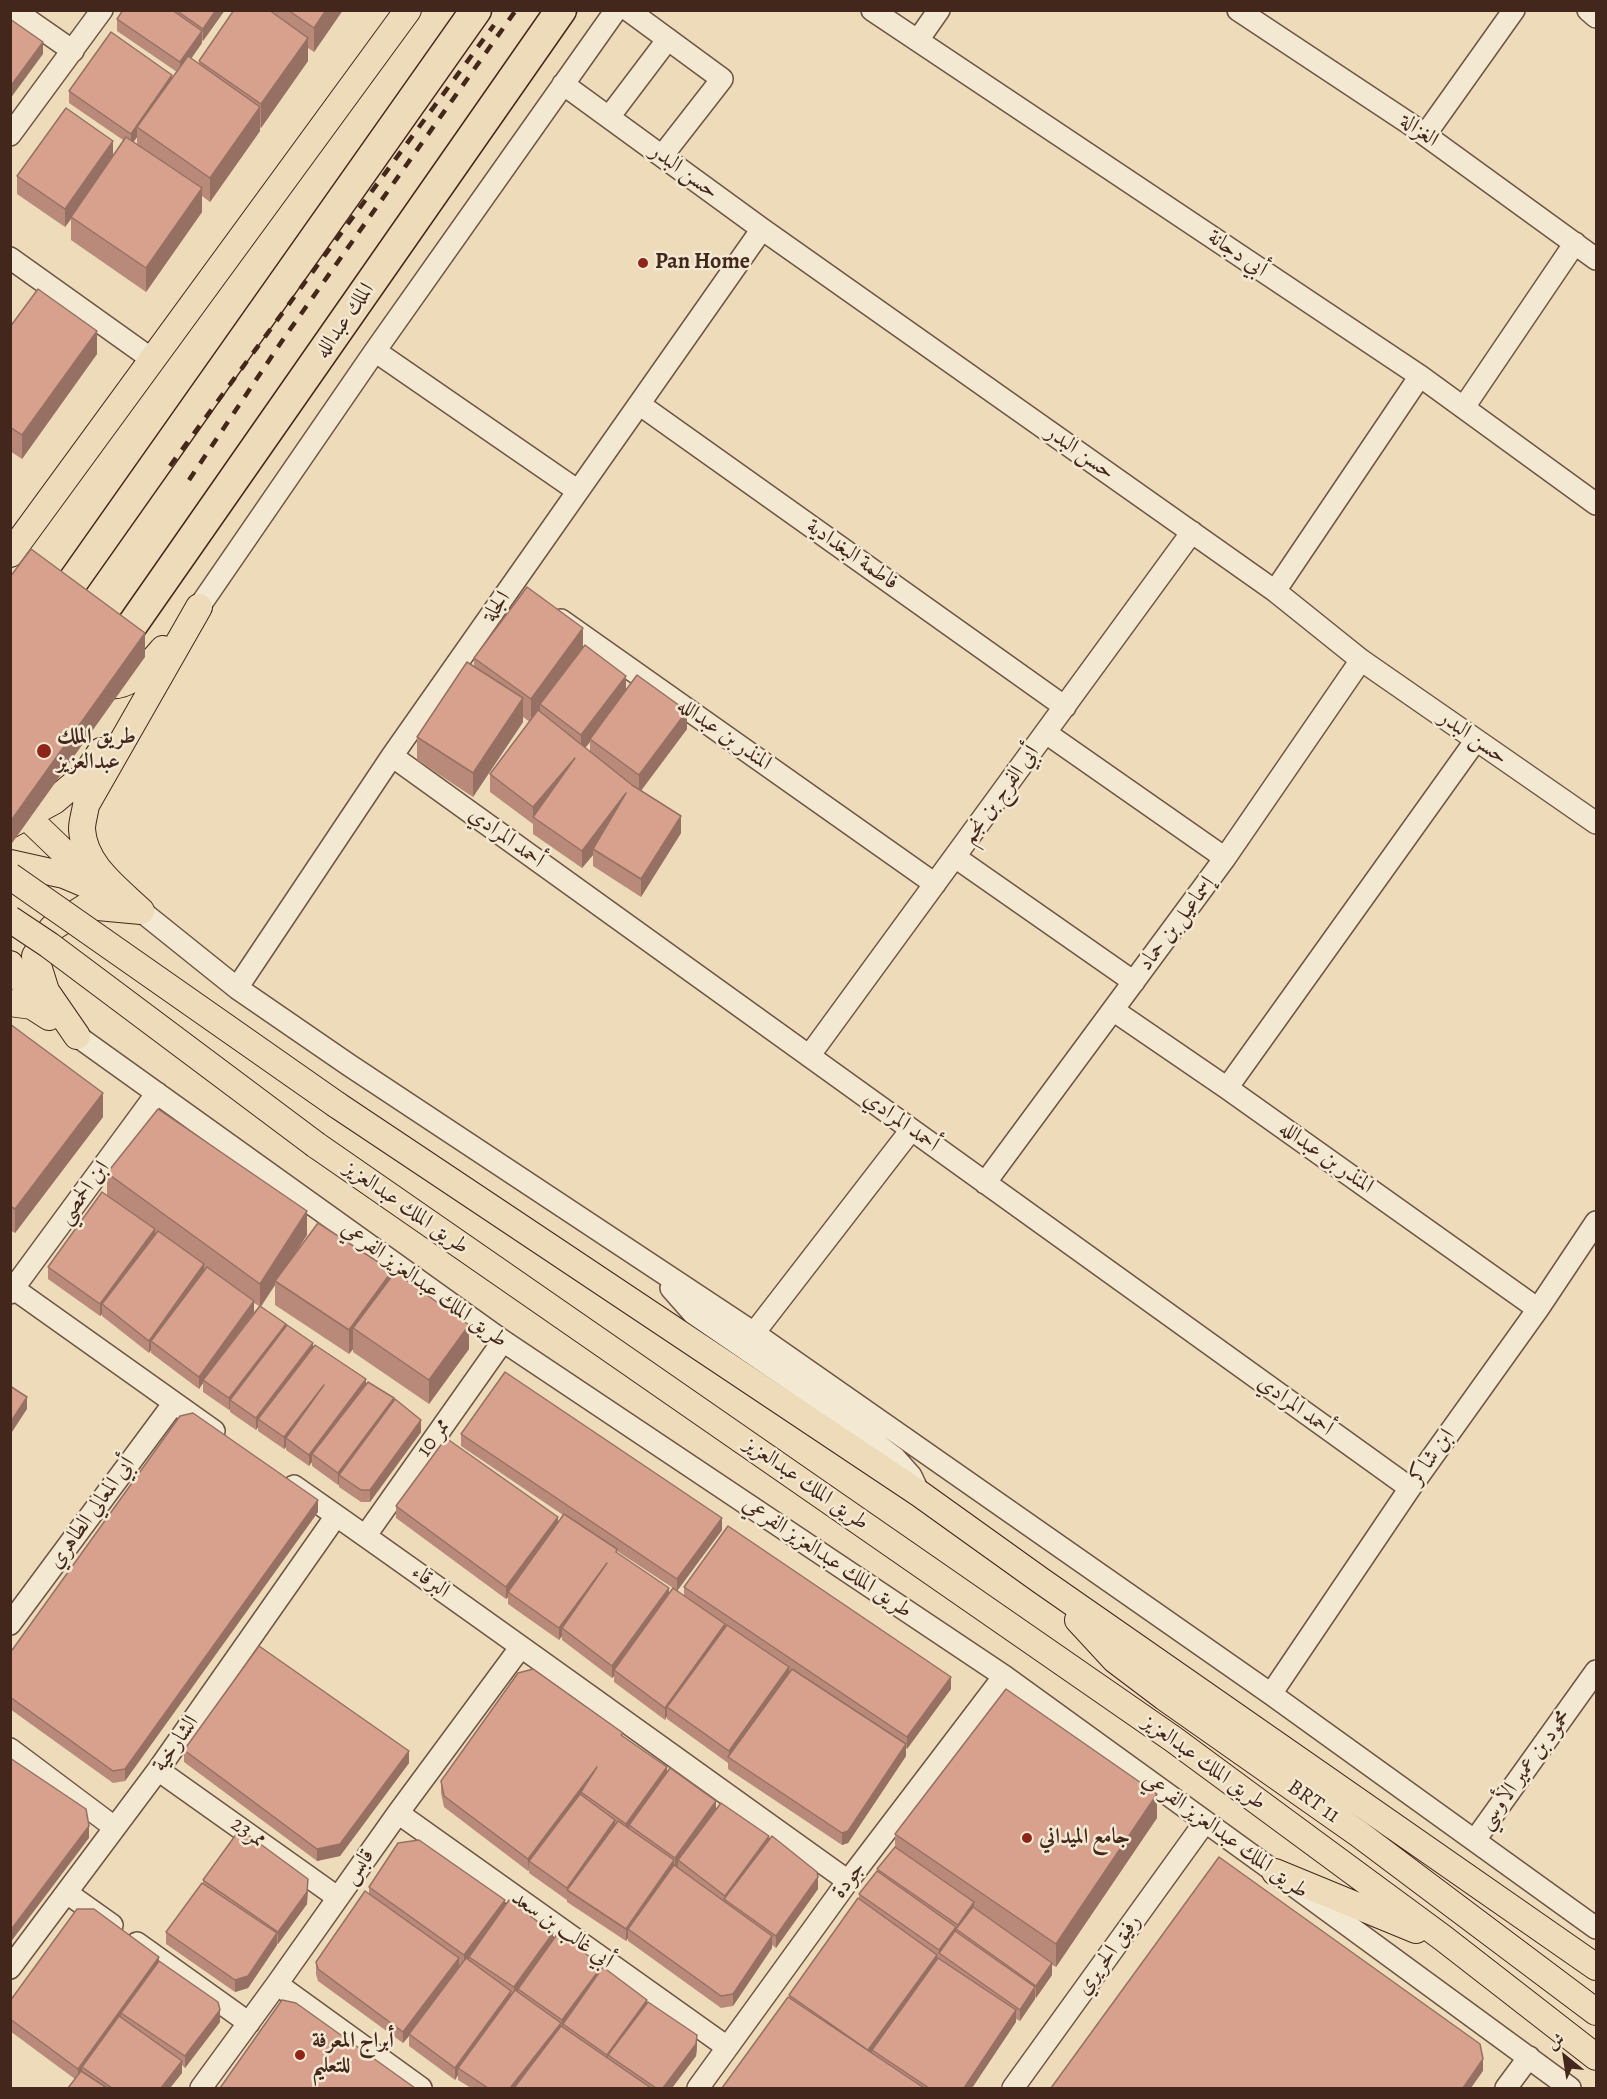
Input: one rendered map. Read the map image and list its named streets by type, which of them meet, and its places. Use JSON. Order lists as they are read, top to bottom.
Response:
{
  "streets": {
    "highway": ["الملك عبدالله"],
    "main road": ["طريق الملك عبدالعزيز", "BRT 11"],
    "street": [
      "الغزالة",
      "حسن البدر",
      "أبي دجانة",
      "فاطمة البغدادية",
      "الجلة",
      "المنذر بن عبدالله",
      "أبي الفرج بن نجم",
      "أحمد المرادي",
      "إسماعيل بن حماد",
      "ابن الحمصي",
      "طريق الملك عبدالعزيز الفرعي",
      "ممر 10",
      "ابن شاكر",
      "أبي المعالي الطاهري",
      "البرقاء",
      "الشارخية",
      "محمود بن عمير الأوسي",
      "ممر23",
      "قابس",
      "جودة",
      "أبي غالب بن سعد",
      "رفيق الحريري"
    ]
  },
  "crossings": [
    ["حسن البدر", "الجلة"],
    ["حسن البدر", "أبي الفرج بن نجم"],
    ["حسن البدر", "إسماعيل بن حماد"],
    ["فاطمة البغدادية", "الجلة"],
    ["فاطمة البغدادية", "أبي الفرج بن نجم"],
    ["الجلة", "المنذر بن عبدالله"],
    ["الجلة", "أحمد المرادي"],
    ["المنذر بن عبدالله", "أبي الفرج بن نجم"],
    ["المنذر بن عبدالله", "إسماعيل بن حماد"],
    ["المنذر بن عبدالله", "ابن شاكر"],
    ["أبي الفرج بن نجم", "أحمد المرادي"],
    ["أحمد المرادي", "إسماعيل بن حماد"],
    ["أحمد المرادي", "ابن شاكر"],
    ["ابن الحمصي", "طريق الملك عبدالعزيز الفرعي"],
    ["طريق الملك عبدالعزيز", "BRT 11"],
    ["طريق الملك عبدالعزيز الفرعي", "ممر 10"],
    ["طريق الملك عبدالعزيز الفرعي", "جودة"],
    ["طريق الملك عبدالعزيز الفرعي", "رفيق الحريري"],
    ["ممر 10", "البرقاء"],
    ["البرقاء", "الشارخية"],
    ["البرقاء", "قابس"],
    ["البرقاء", "جودة"],
    ["الشارخية", "ممر23"],
    ["ممر23", "قابس"],
    ["قابس", "أبي غالب بن سعد"],
    ["جودة", "أبي غالب بن سعد"]
  ],
  "places": [
    "Pan Home",
    "طريق الملك عبدالعزيز",
    "جامع الميداني",
    "أبراج المعرفة للتعليم"
  ],
  "north": "top left"
}
